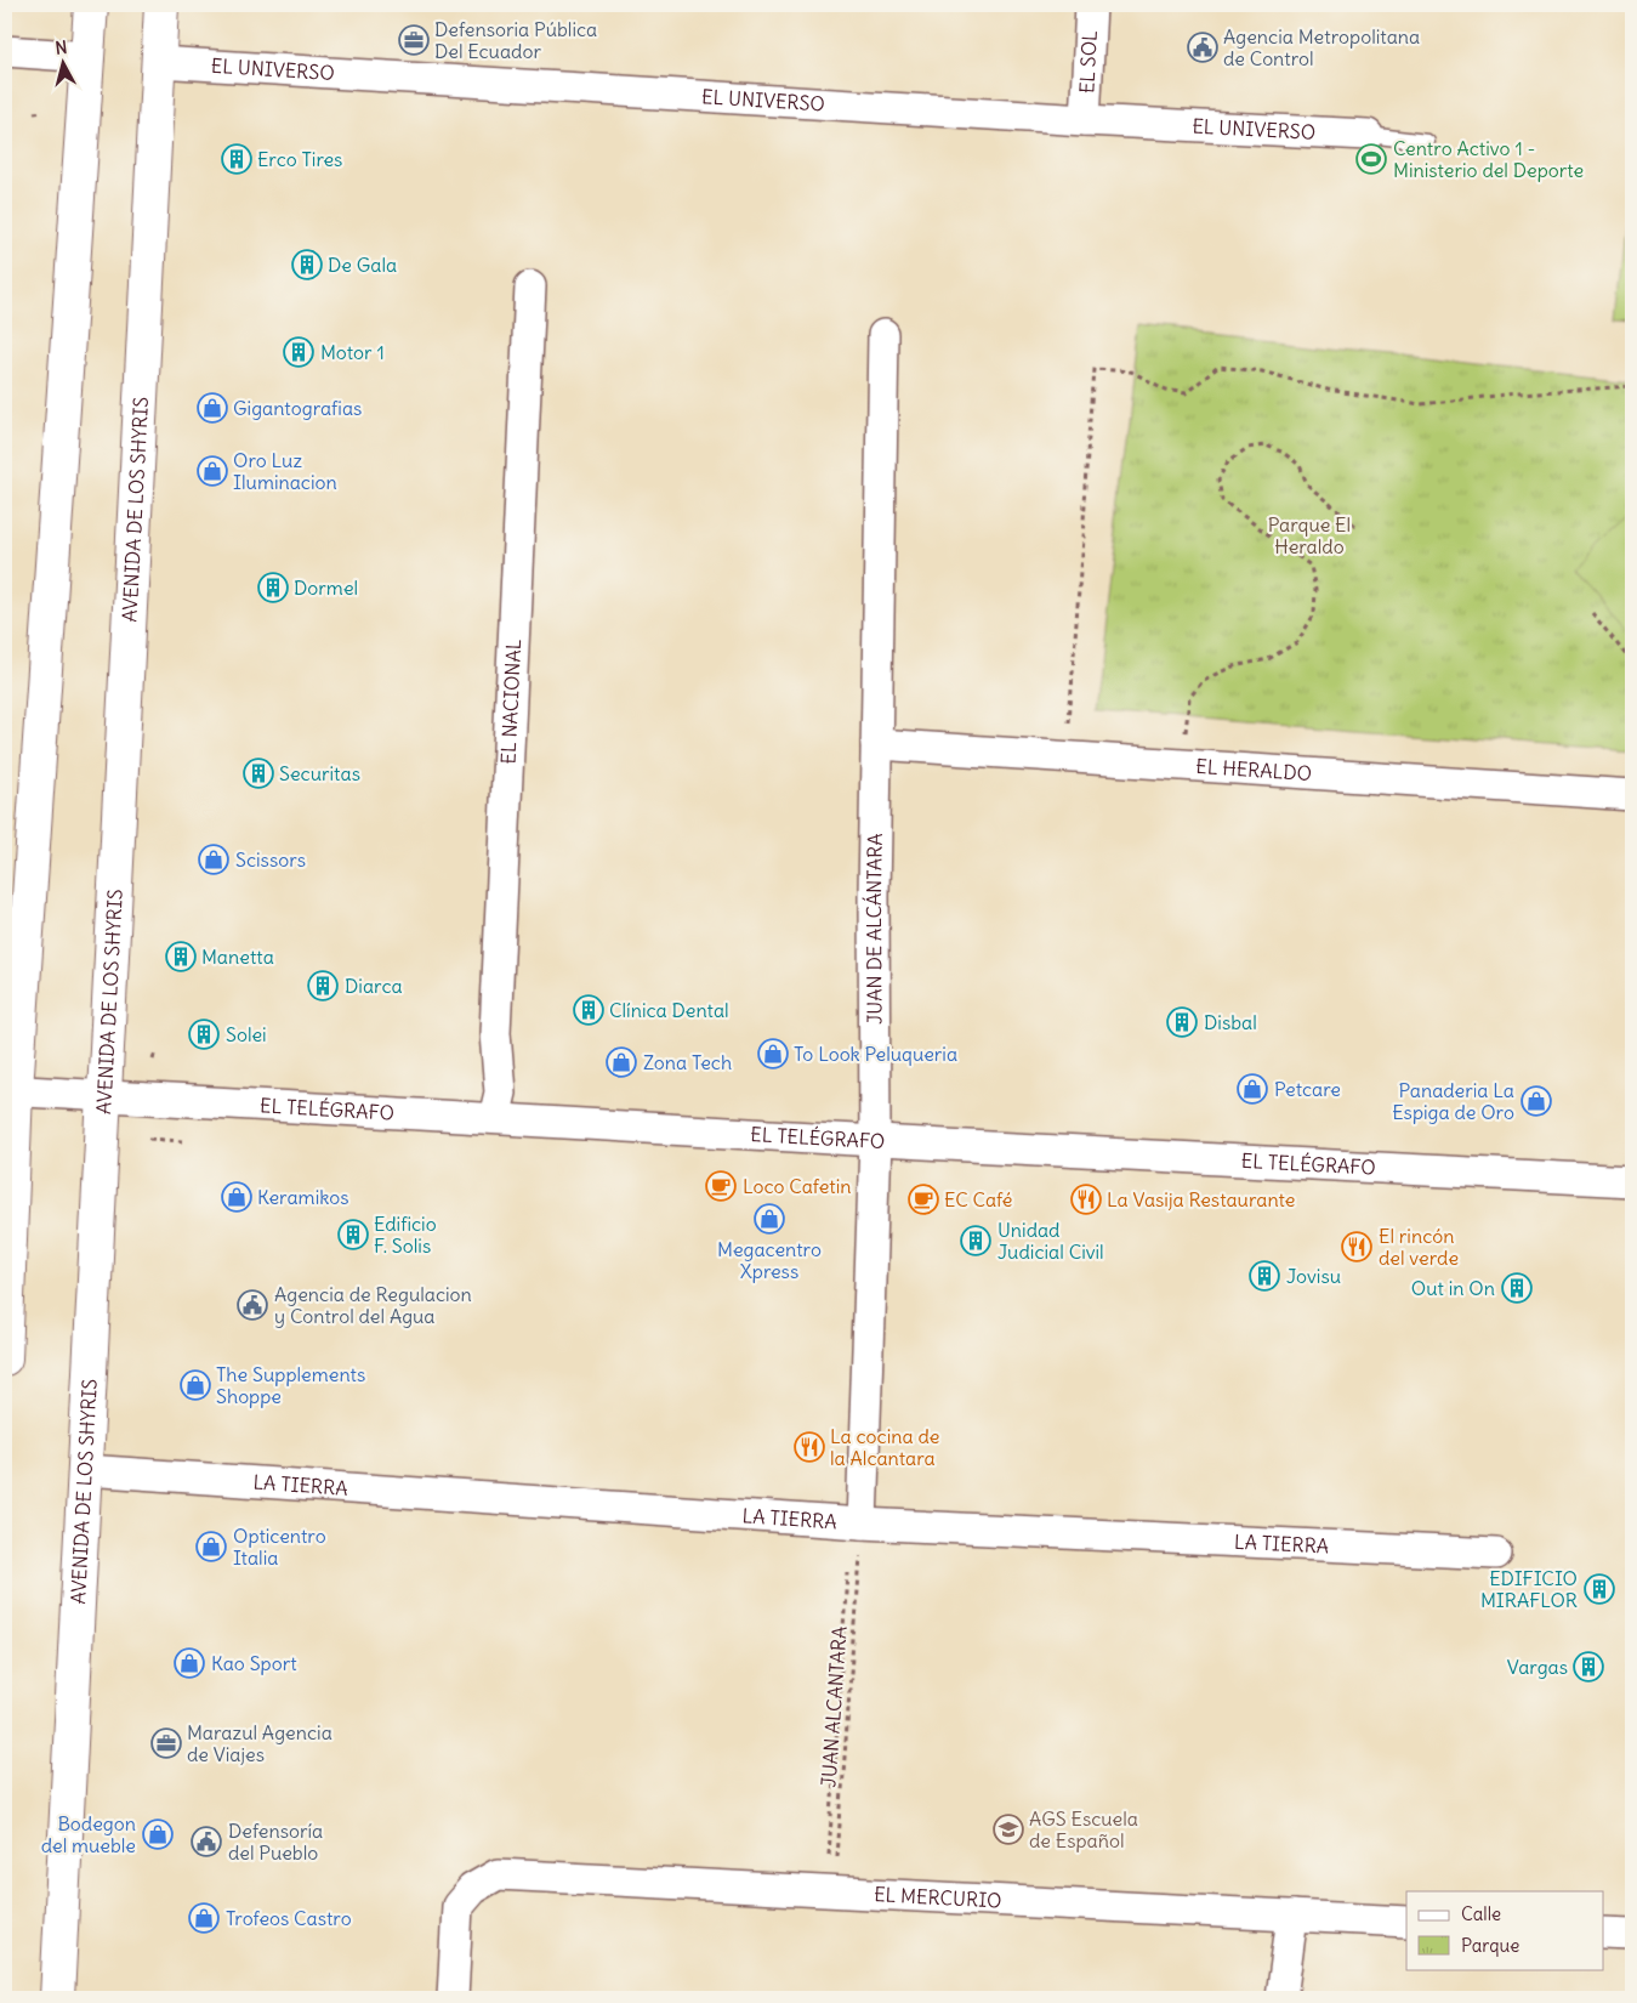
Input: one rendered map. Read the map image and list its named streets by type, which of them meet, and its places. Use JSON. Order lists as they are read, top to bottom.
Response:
{
  "streets": {
    "main road": ["AVENIDA DE LOS SHYRIS"],
    "street": [
      "EL SOL",
      "EL UNIVERSO",
      "EL NACIONAL",
      "EL HERALDO",
      "JUAN DE ALCÁNTARA",
      "EL TELÉGRAFO",
      "LA TIERRA",
      "EL MERCURIO"
    ],
    "path": ["JUAN ALCANTARA"]
  },
  "crossings": [
    ["EL SOL", "EL UNIVERSO"],
    ["EL UNIVERSO", "AVENIDA DE LOS SHYRIS"],
    ["AVENIDA DE LOS SHYRIS", "EL TELÉGRAFO"],
    ["AVENIDA DE LOS SHYRIS", "LA TIERRA"],
    ["EL NACIONAL", "EL TELÉGRAFO"],
    ["EL HERALDO", "JUAN DE ALCÁNTARA"],
    ["JUAN DE ALCÁNTARA", "EL TELÉGRAFO"],
    ["JUAN DE ALCÁNTARA", "LA TIERRA"],
    ["JUAN DE ALCÁNTARA", "JUAN ALCANTARA"],
    ["LA TIERRA", "JUAN ALCANTARA"],
    ["JUAN ALCANTARA", "EL MERCURIO"]
  ],
  "parks": ["Parque El Heraldo"],
  "places": {
    "office": ["Defensoria Pública Del Ecuador", "Marazul Agencia de Viajes"],
    "public building": ["Agencia Metropolitana de Control", "Agencia de Regulacion y Control del Agua", "Defensoría del Pueblo"],
    "building": [
      "Erco Tires",
      "De Gala",
      "Motor 1",
      "Dormel",
      "Securitas",
      "Manetta",
      "Diarca",
      "Clínica Dental",
      "Disbal",
      "Solei",
      "Edificio F. Solis",
      "Unidad Judicial Civil",
      "Jovisu",
      "Out in On",
      "EDIFICIO MIRAFLOR",
      "Vargas"
    ],
    "sports": ["Centro Activo 1 - Ministerio del Deporte"],
    "shop": [
      "Gigantografias",
      "Oro Luz Iluminacion",
      "Scissors",
      "To Look Peluqueria",
      "Zona Tech",
      "Petcare",
      "Panaderia La Espiga de Oro",
      "Keramikos",
      "Megacentro Xpress",
      "The Supplements Shoppe",
      "Opticentro Italia",
      "Kao Sport",
      "Bodegon del mueble",
      "Trofeos Castro"
    ],
    "cafe": ["Loco Cafetin", "EC Café"],
    "restaurant": ["La Vasija Restaurante", "El rincón del verde", "La cocina de la Alcantara"],
    "school or university": ["AGS Escuela de Español"]
  },
  "legend": ["Calle", "Parque"],
  "north": "top"
}
